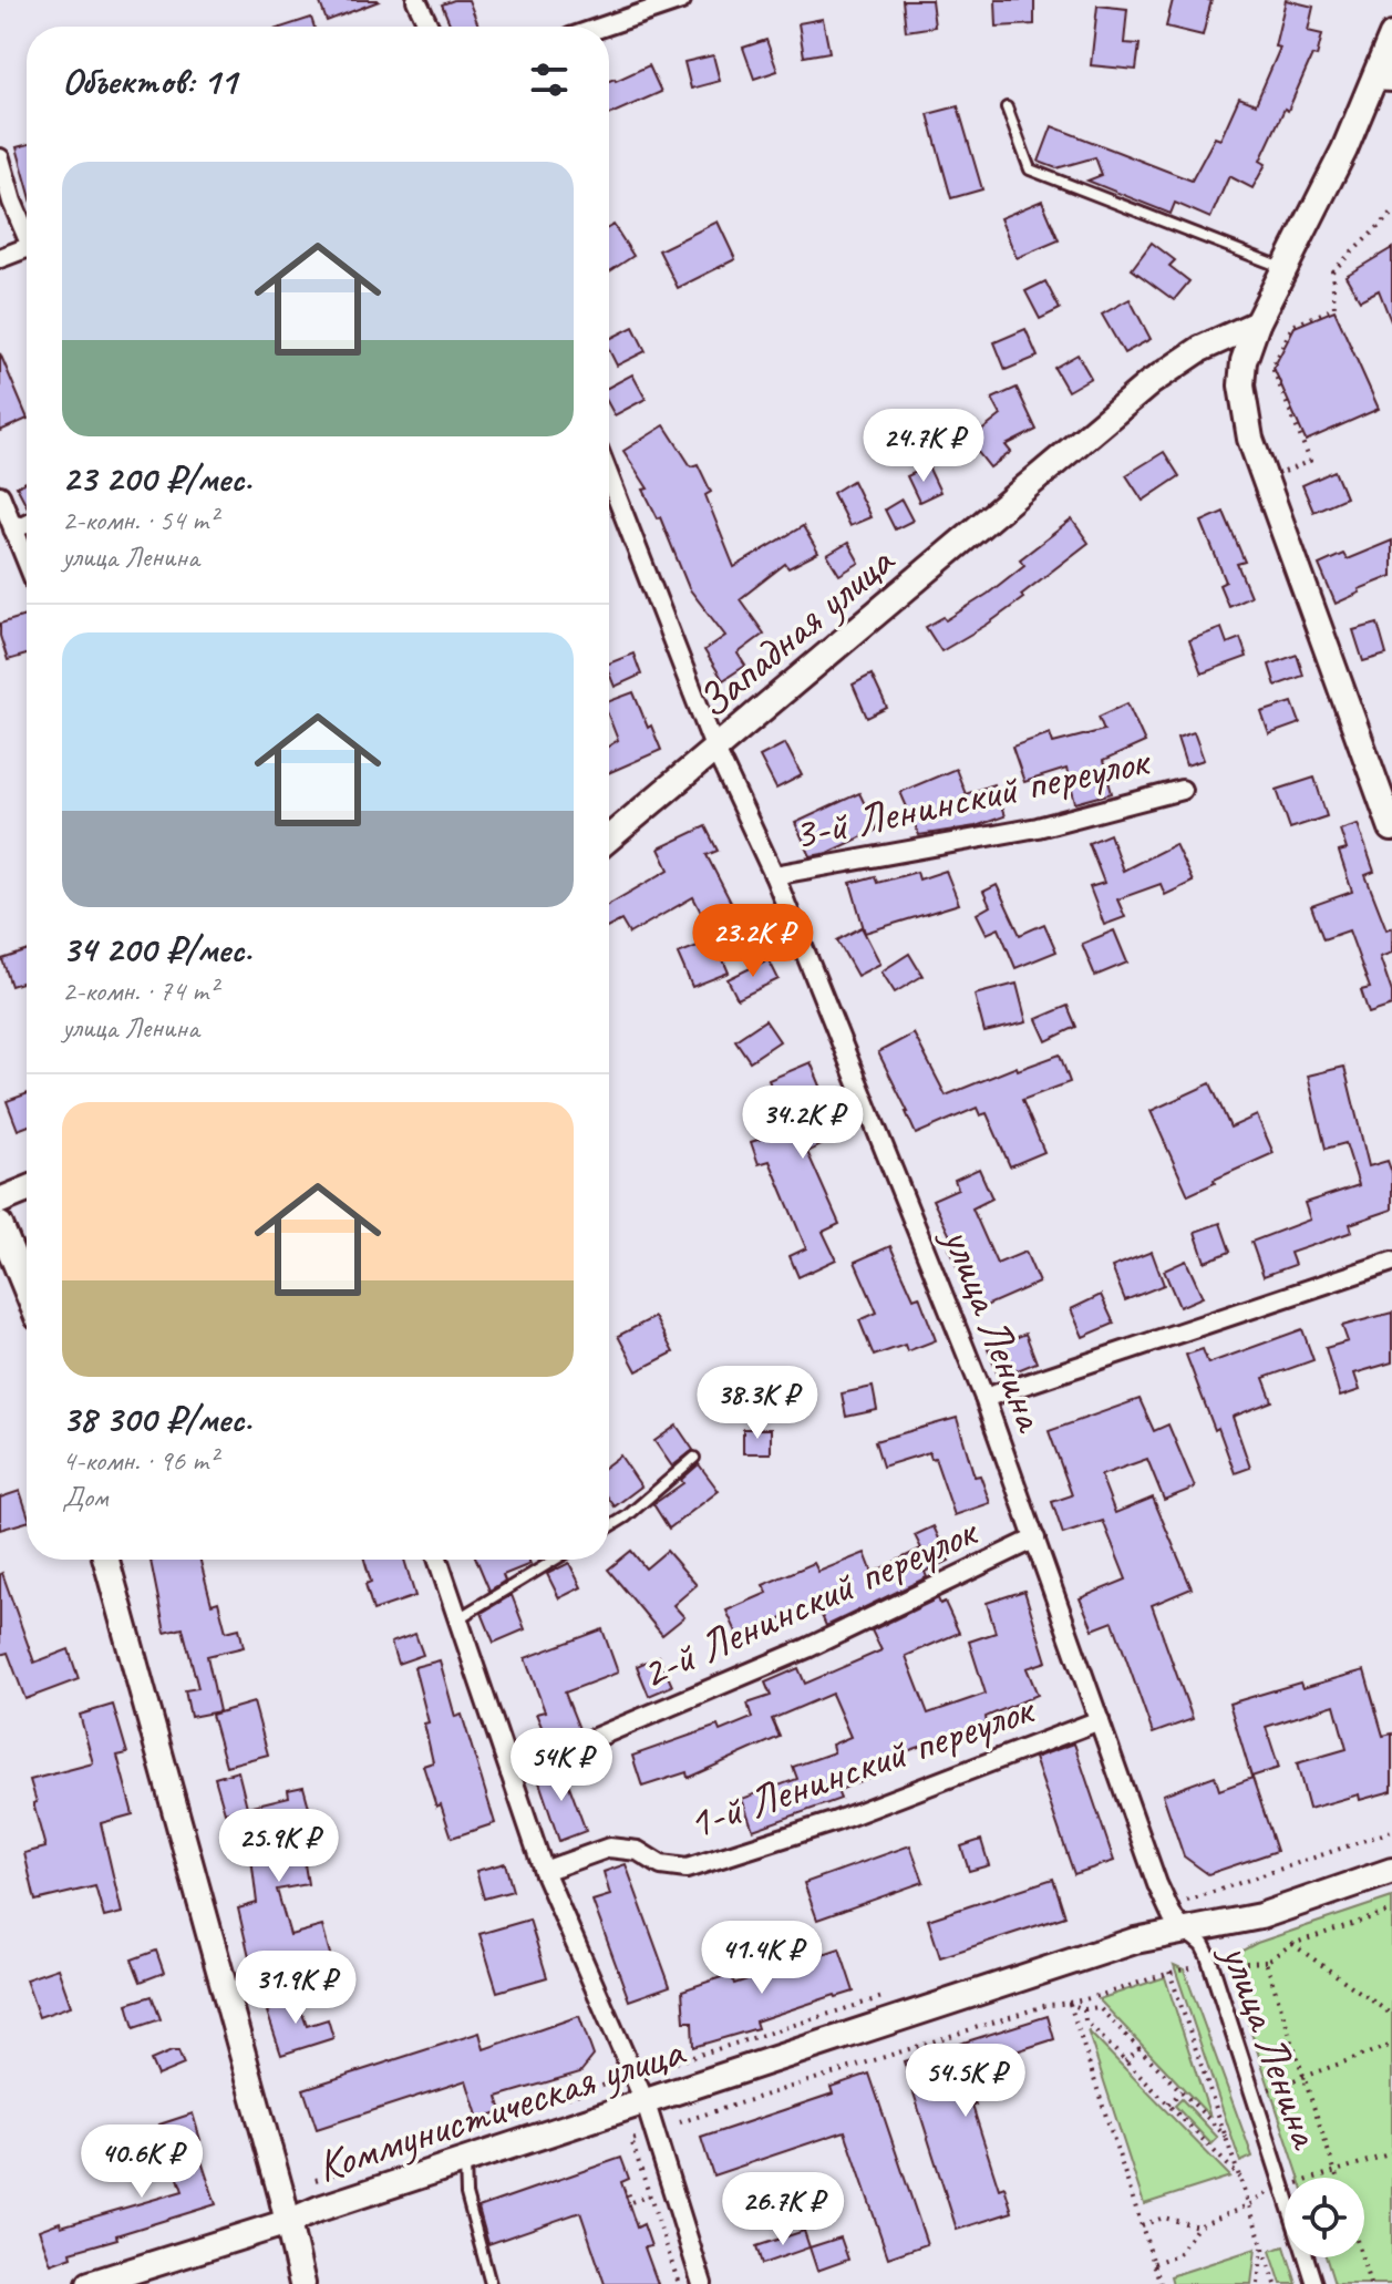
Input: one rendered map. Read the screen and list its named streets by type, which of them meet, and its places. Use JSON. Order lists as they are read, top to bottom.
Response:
{
  "streets": {
    "main road": ["Западная улица", "Коммунистическая улица"],
    "street": [
      "3-й Ленинский переулок",
      "улица Ленина",
      "2-й Ленинский переулок",
      "1-й Ленинский переулок"
    ]
  },
  "crossings": [
    ["Западная улица", "улица Ленина"],
    ["3-й Ленинский переулок", "улица Ленина"],
    ["улица Ленина", "2-й Ленинский переулок"],
    ["улица Ленина", "1-й Ленинский переулок"],
    ["улица Ленина", "Коммунистическая улица"]
  ],
  "page": {
    "heading": "Объектов: 11",
    "list": [
      {
        "name": "23 200 ₽/мес.",
        "note": "2-комн. · 54 m² · улица Ленина"
      },
      {
        "name": "34 200 ₽/мес.",
        "note": "2-комн. · 74 m² · улица Ленина"
      },
      {
        "name": "38 300 ₽/мес.",
        "note": "4-комн. · 96 m² · Дом"
      }
    ],
    "price": [
      "24.7K ₽",
      "23.2K ₽",
      "34.2K ₽",
      "38.3K ₽",
      "54K ₽",
      "25.9K ₽",
      "41.4K ₽",
      "31.9K ₽",
      "54.5K ₽",
      "40.6K ₽",
      "26.7K ₽"
    ]
  }
}
